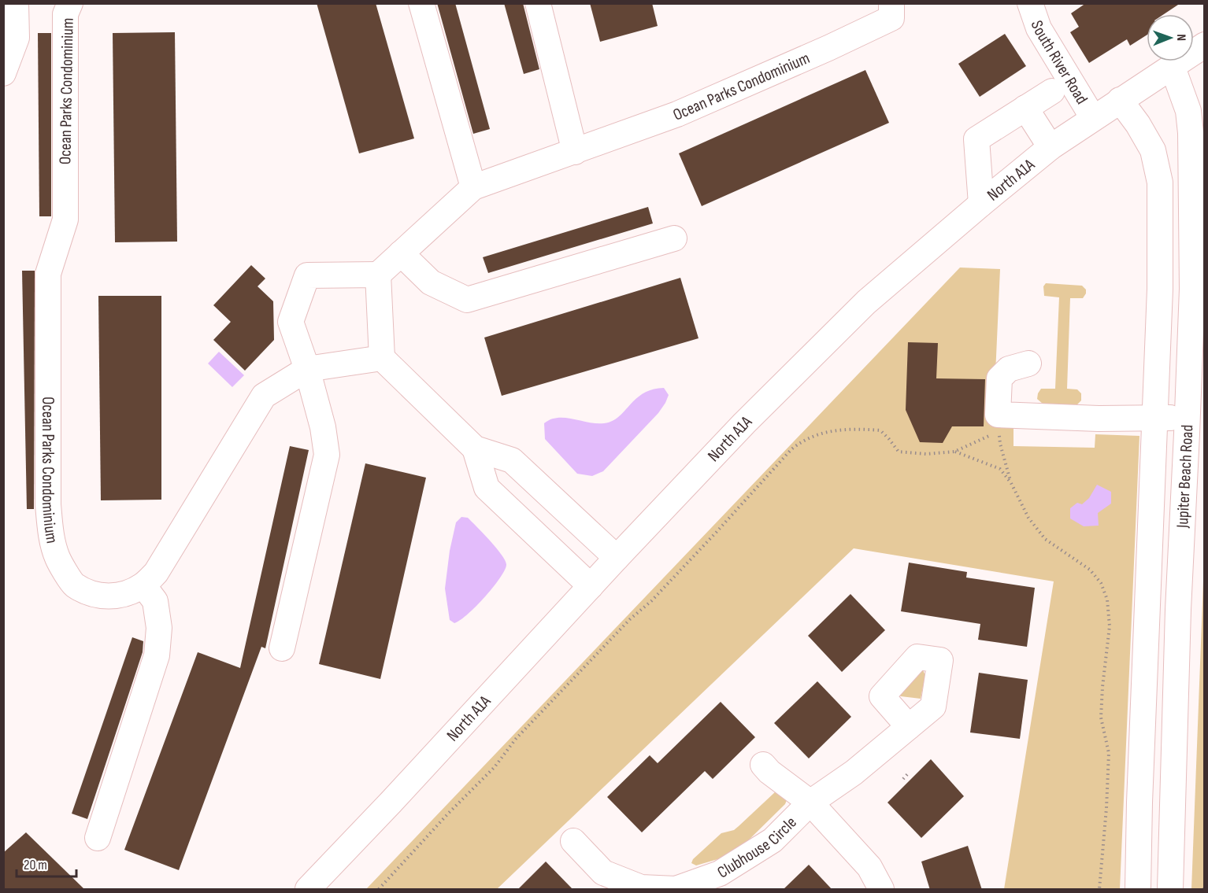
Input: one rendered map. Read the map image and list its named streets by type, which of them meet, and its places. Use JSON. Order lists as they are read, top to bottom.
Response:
{
  "streets": {
    "street": [
      "South River Road",
      "Ocean Parks Condominium",
      "North A1A",
      "Jupiter Beach Road",
      "Clubhouse Circle"
    ]
  },
  "crossings": [
    ["South River Road", "North A1A"],
    ["North A1A", "Jupiter Beach Road"]
  ],
  "scale_bar": "20 m",
  "north": "right"
}
